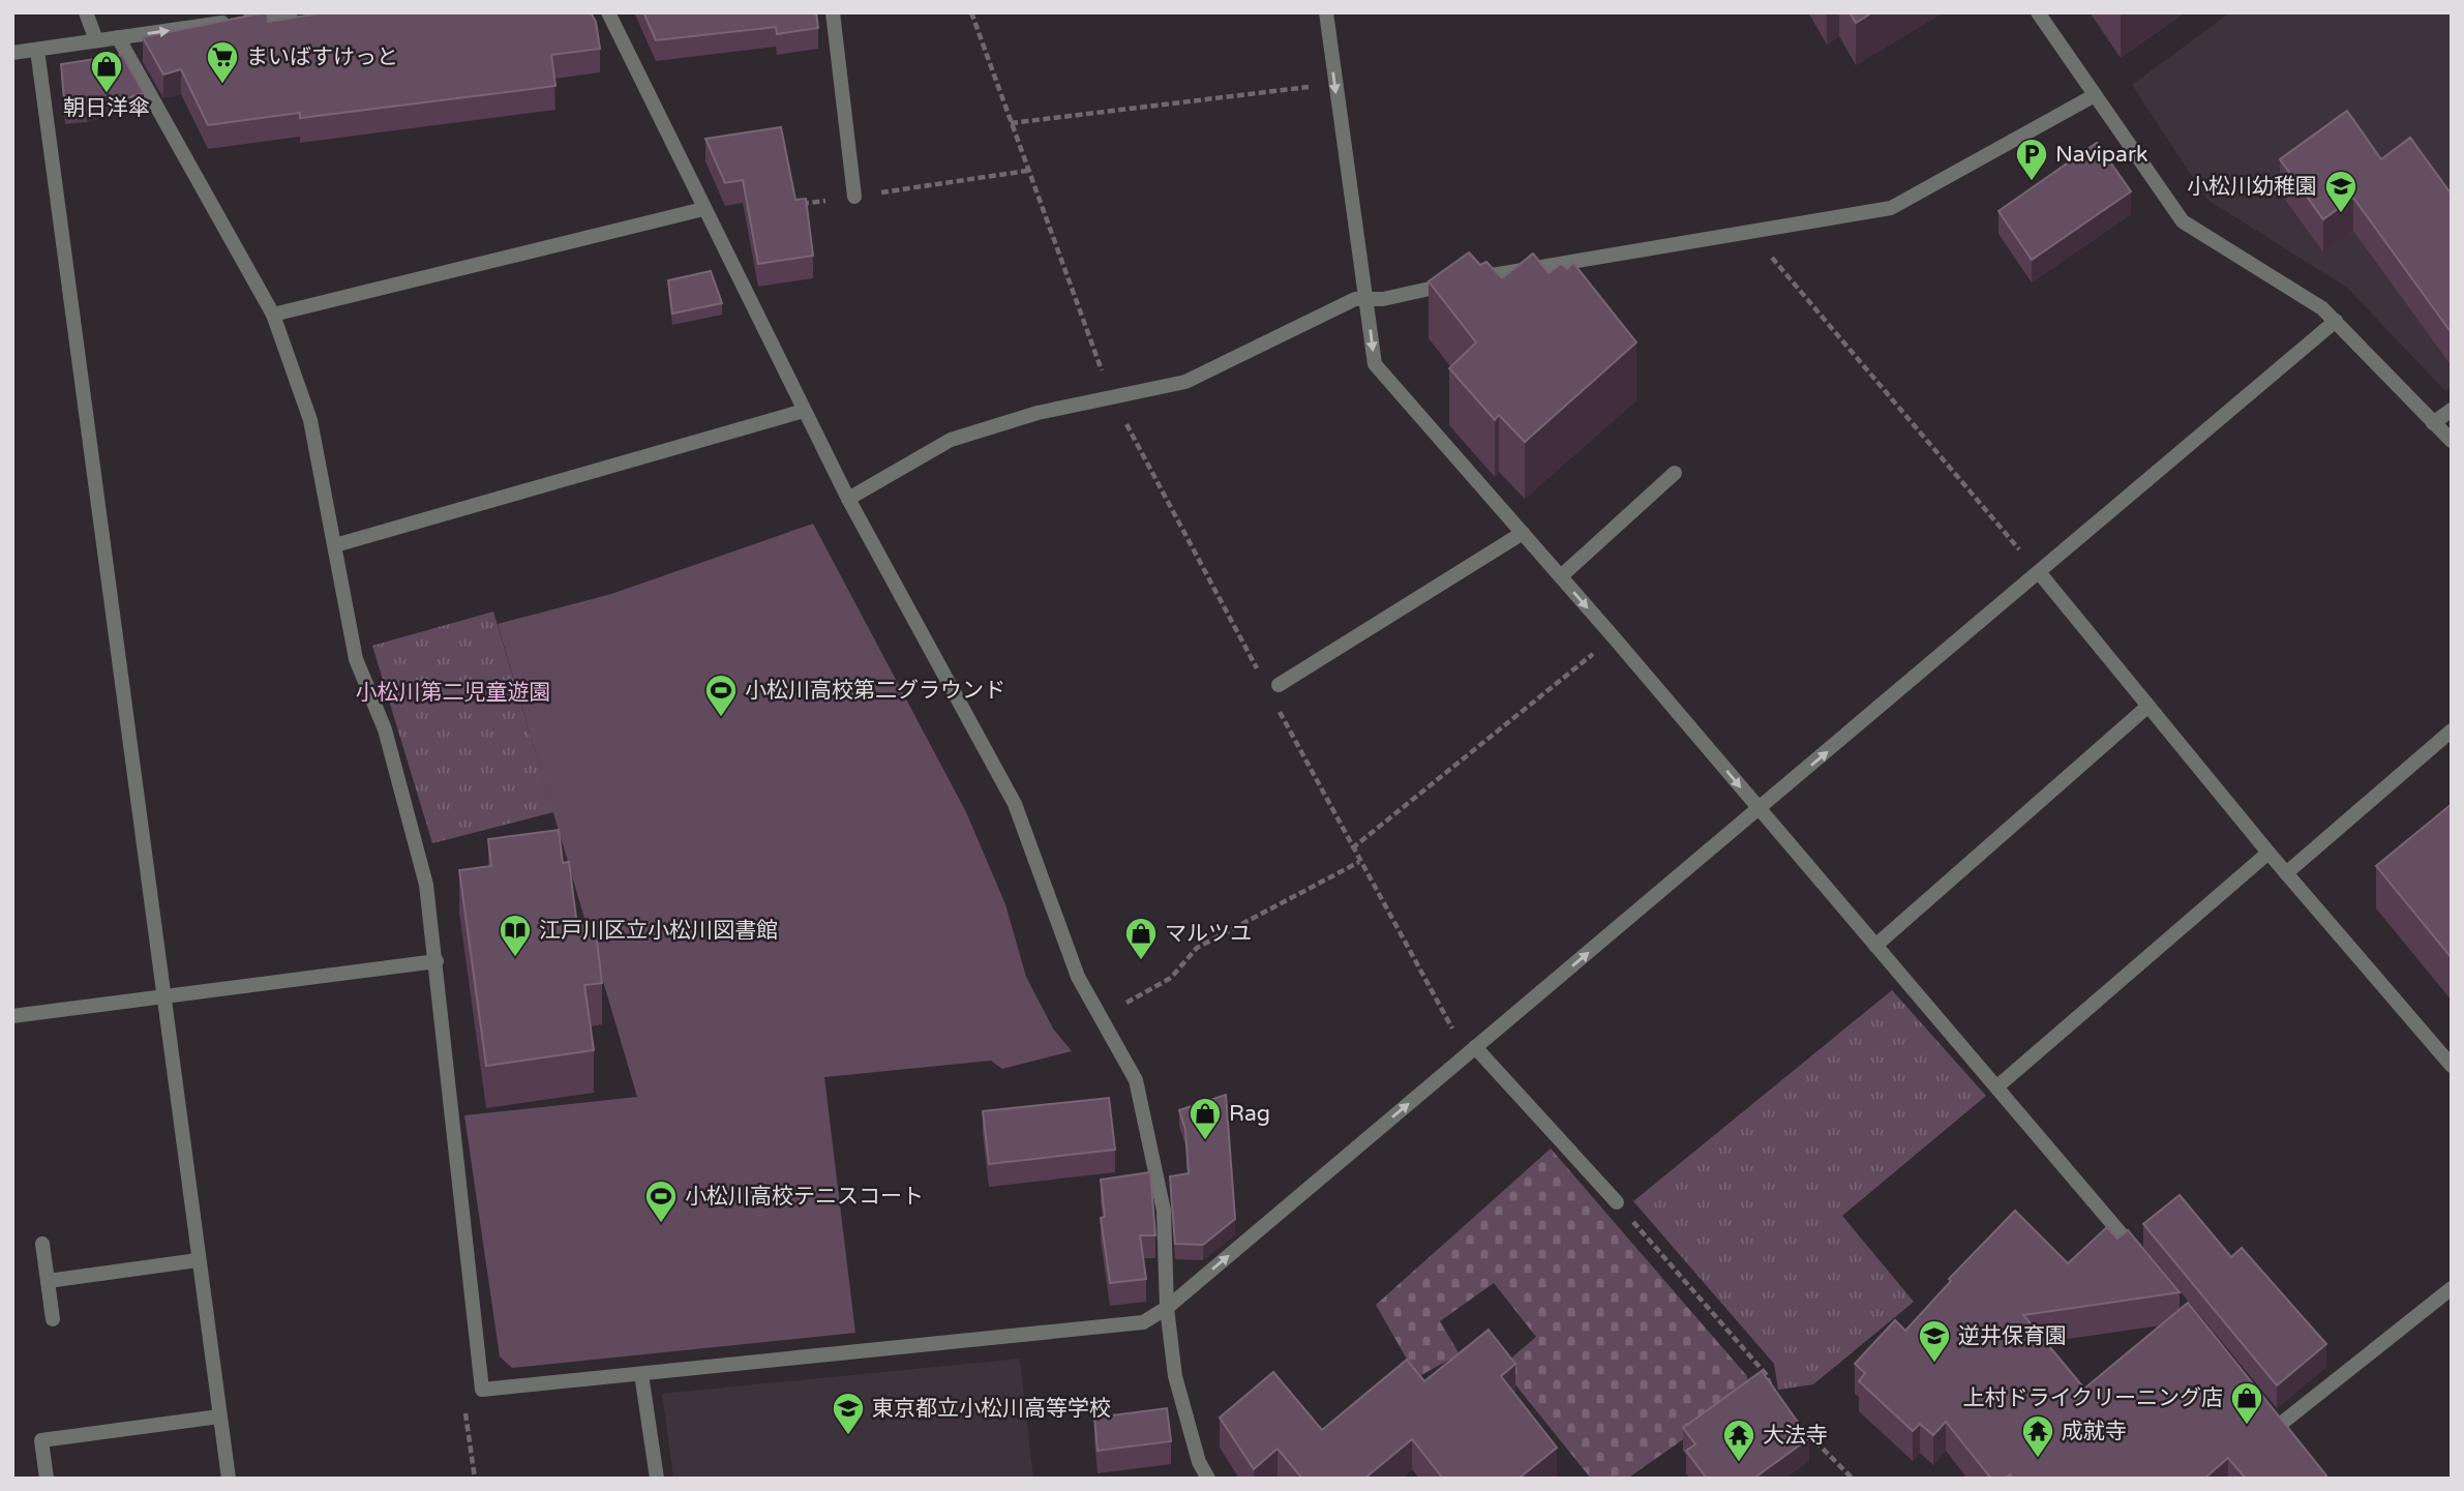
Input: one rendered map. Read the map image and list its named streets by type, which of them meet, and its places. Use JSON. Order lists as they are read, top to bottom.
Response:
{
  "parks": ["小松川第二児童遊園"],
  "places": {
    "supermarket": ["まいばすけっと"],
    "shop": [
      "朝日洋傘",
      "マルツユ",
      "Rag",
      "上村ドライクリーニング店"
    ],
    "parking": ["Navipark"],
    "school or university": ["小松川幼稚園", "逆井保育園", "東京都立小松川高等学校"],
    "sports": ["小松川高校第二グラウンド", "小松川高校テニスコート"],
    "library": ["江戸川区立小松川図書館"],
    "temple": ["成就寺", "大法寺"]
  }
}
